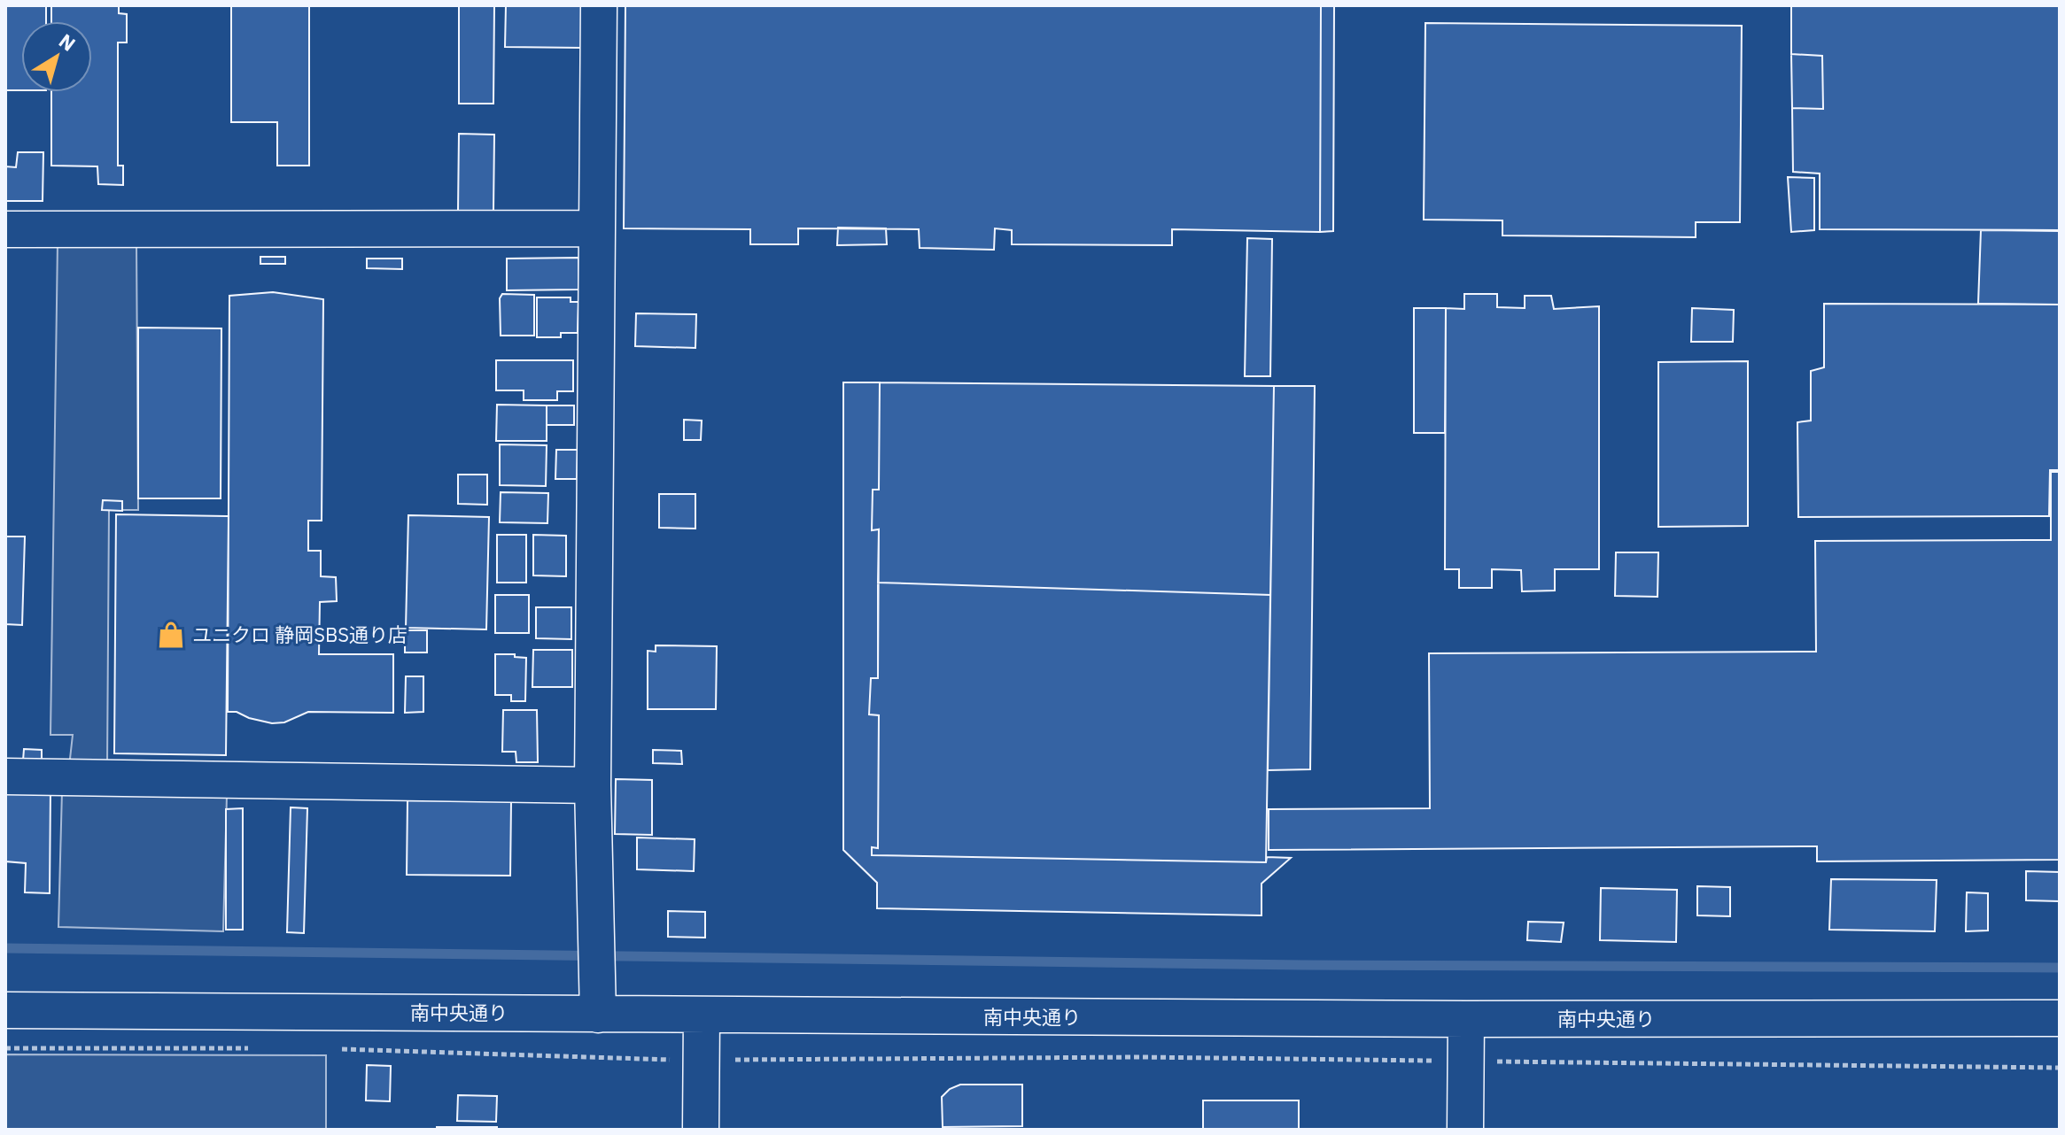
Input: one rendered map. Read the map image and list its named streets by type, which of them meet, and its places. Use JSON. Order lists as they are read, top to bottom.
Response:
{
  "streets": {
    "street": ["南中央通り"]
  },
  "places": {
    "shop": ["ユニクロ 静岡SBS通り店"]
  },
  "north": "top right"
}
